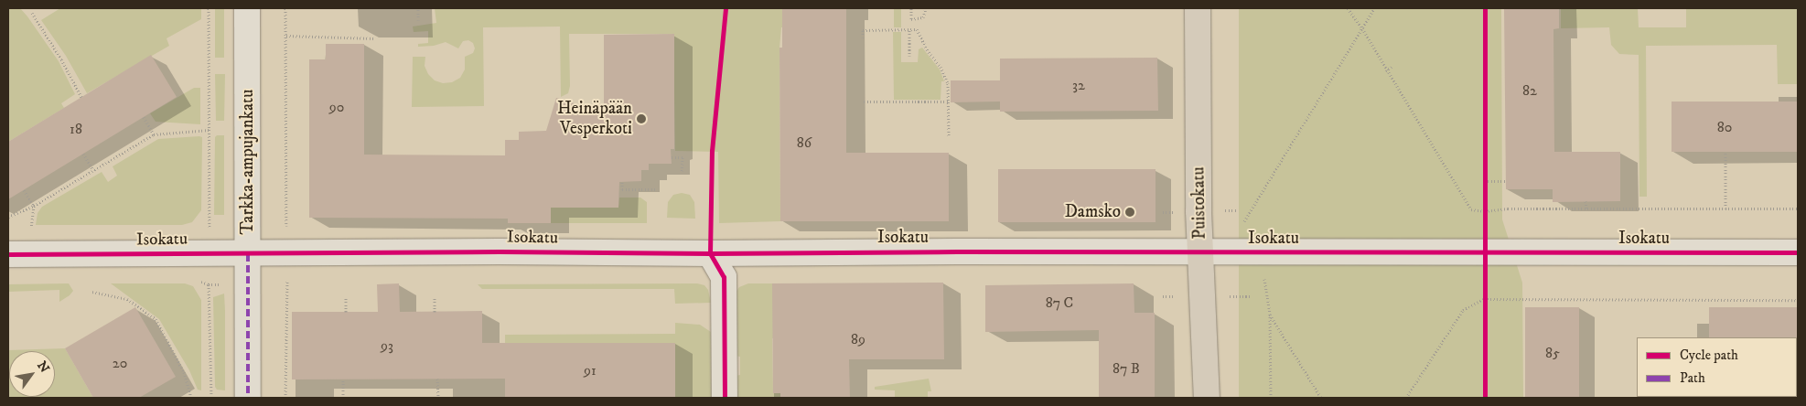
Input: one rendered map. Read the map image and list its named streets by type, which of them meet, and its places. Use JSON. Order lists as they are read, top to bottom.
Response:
{
  "streets": {
    "main road": ["Puistokatu"],
    "street": ["Tarkka-ampujankatu", "Isokatu"]
  },
  "crossings": [
    ["Tarkka-ampujankatu", "Isokatu"],
    ["Puistokatu", "Isokatu"]
  ],
  "places": ["Heinäpään Vesperkoti", "Damsko"],
  "house_numbers": [
    "32",
    "82",
    "90",
    "80",
    "18",
    "86",
    "87 C",
    "89",
    "93",
    "85",
    "20",
    "87 B",
    "91"
  ],
  "legend": ["Cycle path", "Path"],
  "north": "top right"
}
